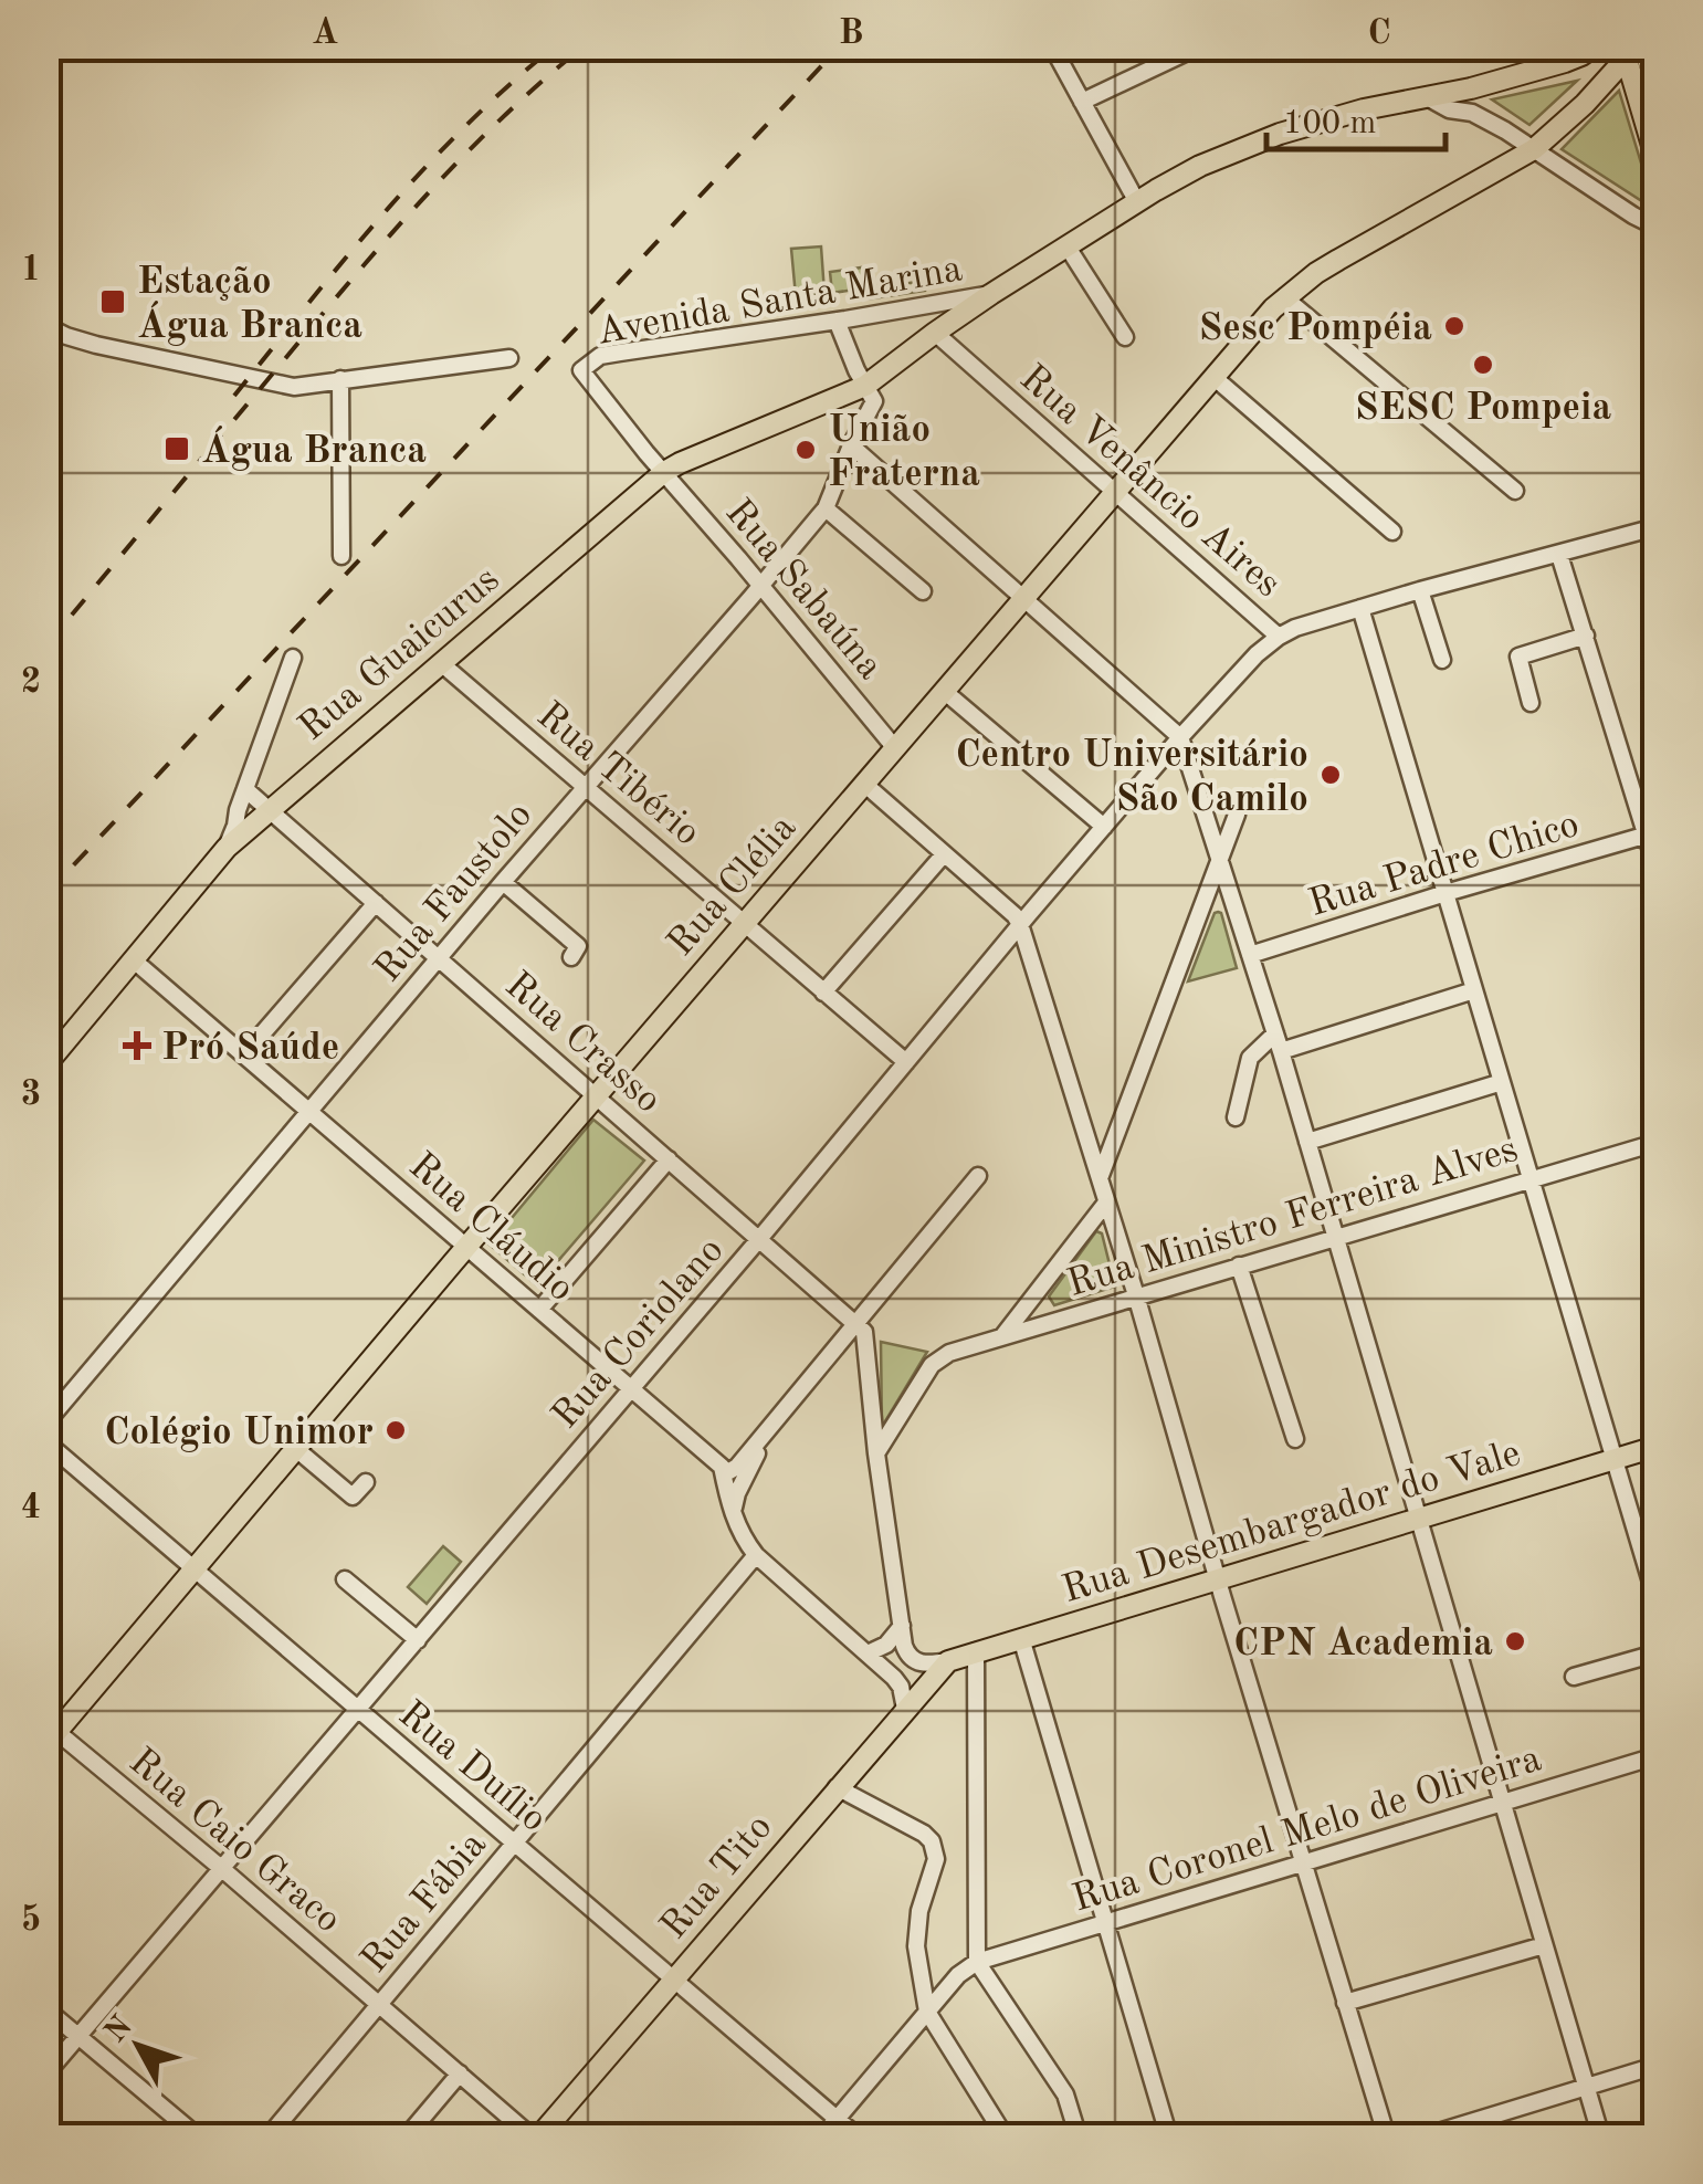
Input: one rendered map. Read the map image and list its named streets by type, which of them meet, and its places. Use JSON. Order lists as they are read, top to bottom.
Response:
{
  "streets": {
    "main road": [
      "Rua Guaicurus",
      "Rua Clélia",
      "Rua Desembargador do Vale",
      "Rua Tito"
    ],
    "street": [
      "Avenida Santa Marina",
      "Rua Venâncio Aires",
      "Rua Sabaúna",
      "Rua Tibério",
      "Rua Padre Chico",
      "Rua Faustolo",
      "Rua Crasso",
      "Rua Ministro Ferreira Alves",
      "Rua Cláudio",
      "Rua Coriolano",
      "Rua Duílio",
      "Rua Coronel Melo de Oliveira",
      "Rua Caio Graco",
      "Rua Fábia"
    ]
  },
  "crossings": [
    ["Avenida Santa Marina", "Rua Sabaúna"],
    ["Avenida Santa Marina", "Rua Guaicurus"],
    ["Rua Venâncio Aires", "Rua Guaicurus"],
    ["Rua Venâncio Aires", "Rua Clélia"],
    ["Rua Venâncio Aires", "Rua Coriolano"],
    ["Rua Sabaúna", "Rua Guaicurus"],
    ["Rua Sabaúna", "Rua Clélia"],
    ["Rua Sabaúna", "Rua Faustolo"],
    ["Rua Guaicurus", "Rua Tibério"],
    ["Rua Guaicurus", "Rua Faustolo"],
    ["Rua Guaicurus", "Rua Crasso"],
    ["Rua Guaicurus", "Rua Cláudio"],
    ["Rua Tibério", "Rua Clélia"],
    ["Rua Tibério", "Rua Faustolo"],
    ["Rua Tibério", "Rua Coriolano"],
    ["Rua Clélia", "Rua Crasso"],
    ["Rua Clélia", "Rua Cláudio"],
    ["Rua Clélia", "Rua Duílio"],
    ["Rua Clélia", "Rua Caio Graco"],
    ["Rua Faustolo", "Rua Crasso"],
    ["Rua Faustolo", "Rua Cláudio"],
    ["Rua Crasso", "Rua Coriolano"],
    ["Rua Cláudio", "Rua Coriolano"],
    ["Rua Cláudio", "Rua Tito"],
    ["Rua Cláudio", "Rua Fábia"],
    ["Rua Coriolano", "Rua Duílio"],
    ["Rua Coriolano", "Rua Caio Graco"],
    ["Rua Desembargador do Vale", "Rua Tito"],
    ["Rua Duílio", "Rua Tito"],
    ["Rua Duílio", "Rua Fábia"],
    ["Rua Caio Graco", "Rua Tito"],
    ["Rua Caio Graco", "Rua Fábia"]
  ],
  "places": {
    "transit": ["Estação Água Branca", "Água Branca"],
    "other": [
      "Sesc Pompéia",
      "SESC Pompeia",
      "União Fraterna",
      "Centro Universitário São Camilo",
      "Colégio Unimor",
      "CPN Academia"
    ],
    "health": ["Pró Saúde"]
  },
  "scale_bar": "100 m",
  "north": "top left",
  "grid": {
    "columns": ["A", "B", "C"],
    "rows": [
      "1",
      "2",
      "3",
      "4",
      "5"
    ]
  }
}
